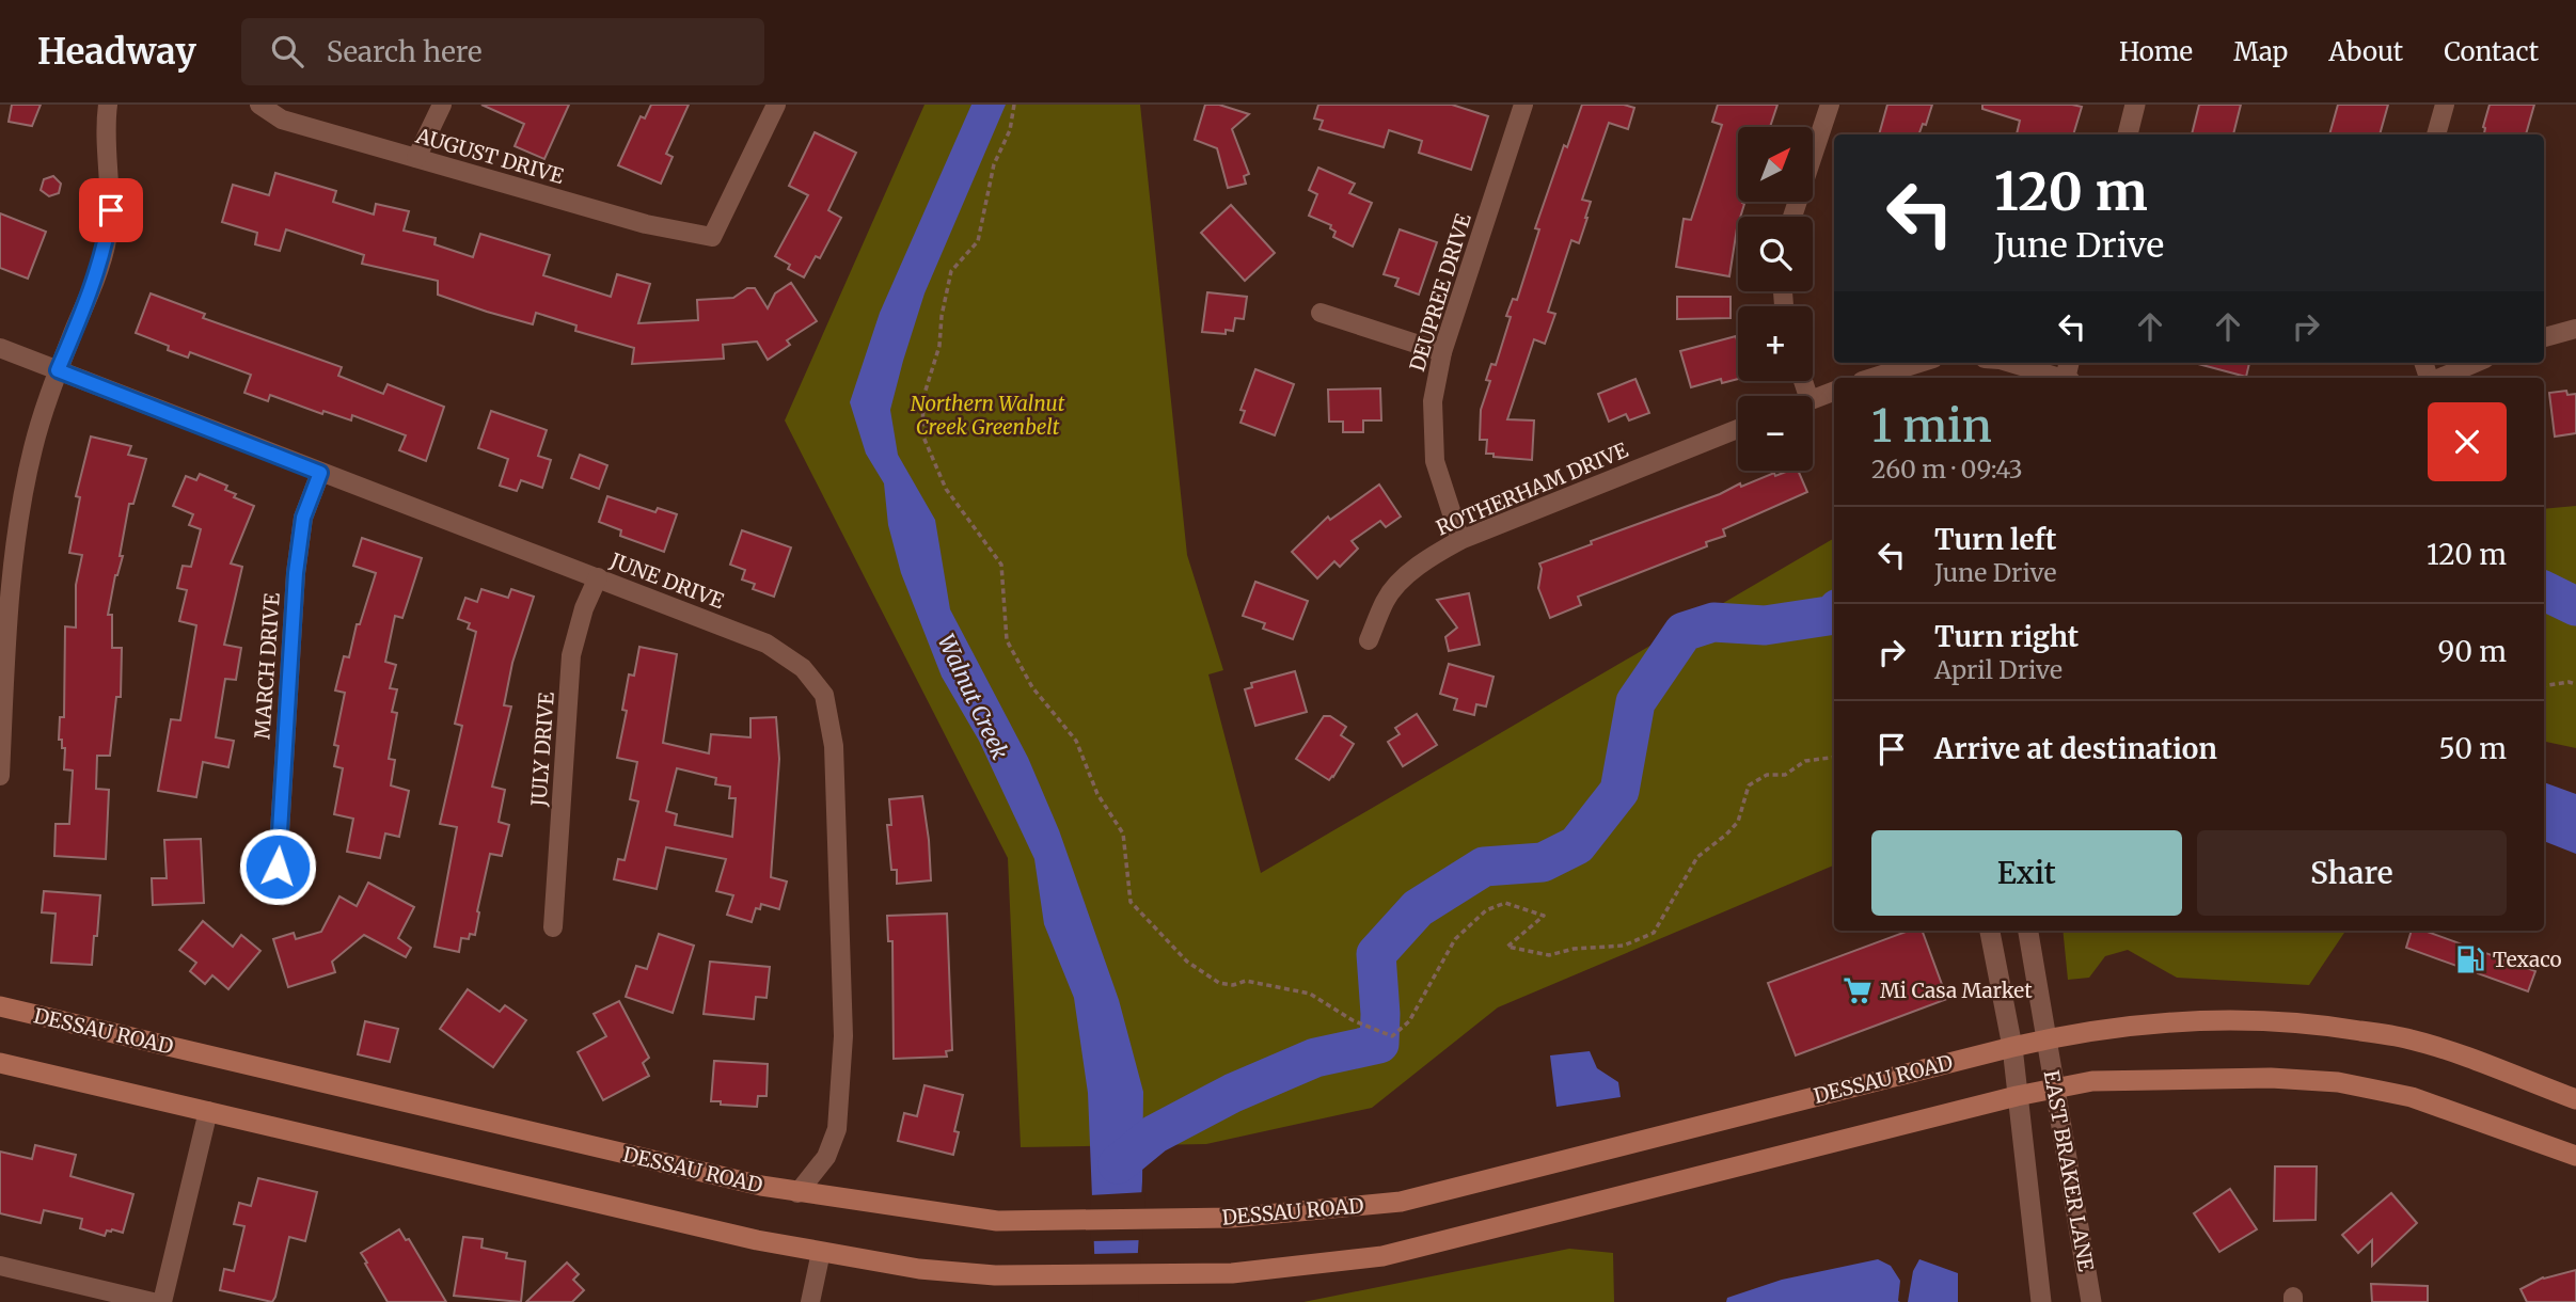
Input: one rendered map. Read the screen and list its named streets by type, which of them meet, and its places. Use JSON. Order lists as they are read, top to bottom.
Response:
{
  "streets": {
    "main road": ["DESSAU ROAD"],
    "street": [
      "AUGUST DRIVE",
      "DEUPREE DRIVE",
      "ROTHERHAM DRIVE",
      "JUNE DRIVE",
      "MARCH DRIVE",
      "JULY DRIVE",
      "EAST BRAKER LANE"
    ]
  },
  "crossings": [
    ["DEUPREE DRIVE", "ROTHERHAM DRIVE"],
    ["JUNE DRIVE", "MARCH DRIVE"],
    ["JUNE DRIVE", "JULY DRIVE"],
    ["JUNE DRIVE", "DESSAU ROAD"],
    ["DESSAU ROAD", "EAST BRAKER LANE"]
  ],
  "water": ["Walnut Creek"],
  "parks": ["Northern Walnut Creek Greenbelt"],
  "places": {
    "fuel station": ["Texaco"],
    "supermarket": ["Mi Casa Market"]
  },
  "north": "top right",
  "page": {
    "header": "Headway",
    "search": "Search here",
    "nav": [
      "Home",
      "Map",
      "About",
      "Contact"
    ],
    "map_buttons": ["+", "−"],
    "turn": ["120 m", "June Drive"],
    "heading": ["1 min", "260 m · 09:43"],
    "list": [
      {
        "name": "Turn left",
        "note": "June Drive",
        "value": "120 m"
      },
      {
        "name": "Turn right",
        "note": "April Drive",
        "value": "90 m"
      },
      {
        "name": "Arrive at destination",
        "value": "50 m"
      }
    ],
    "buttons": ["Exit", "Share"]
  }
}
